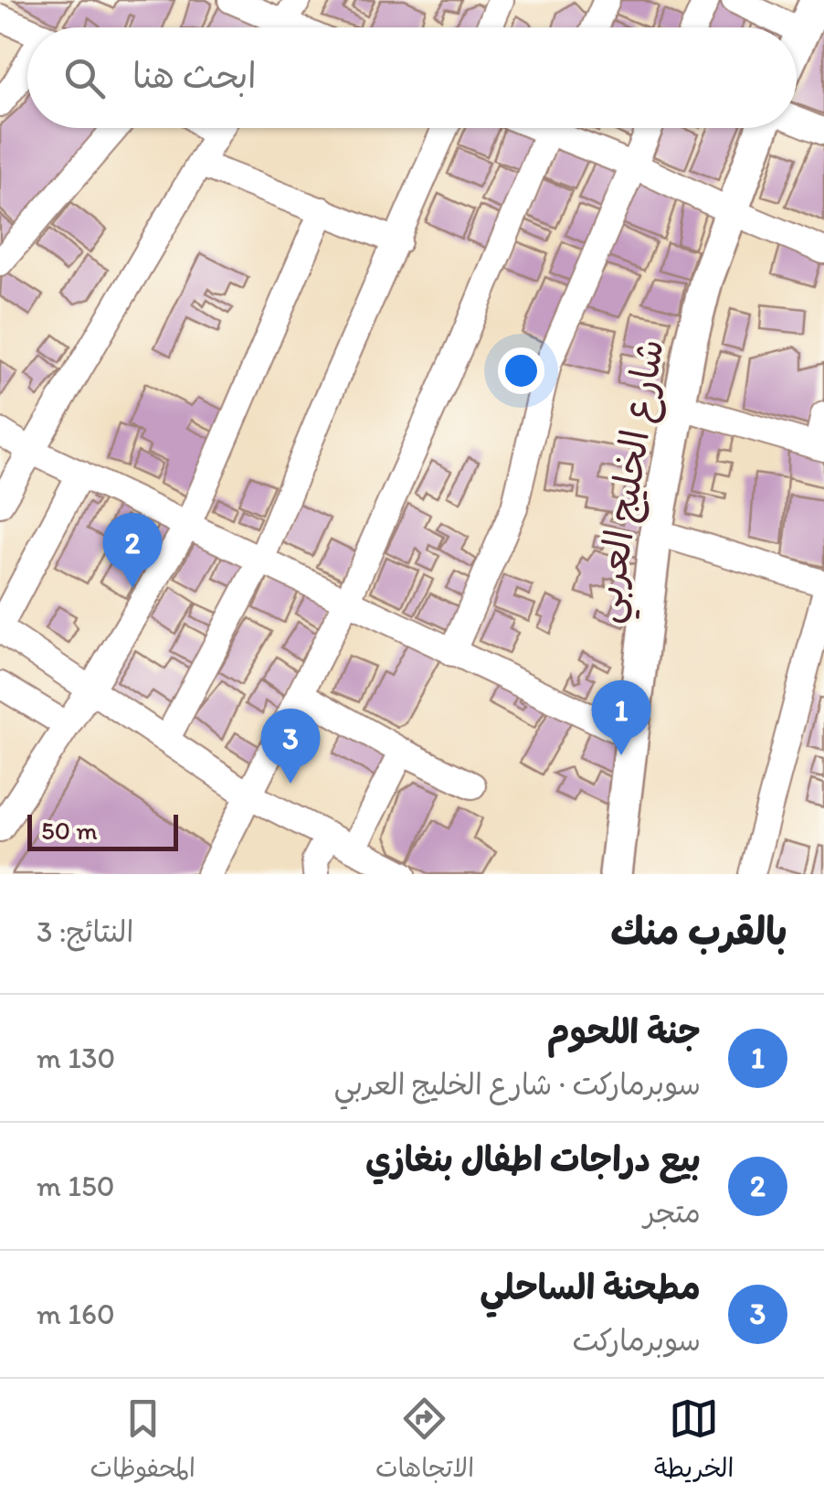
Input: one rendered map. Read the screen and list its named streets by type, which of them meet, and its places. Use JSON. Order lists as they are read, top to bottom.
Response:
{
  "streets": {
    "main road": ["شارع الخليج العربي"]
  },
  "scale_bar": "50 m",
  "page": {
    "search": "ابحث هنا",
    "pins": ["2", "1", "3"],
    "scale": "50 m",
    "heading": ["بالقرب منك", "النتائج: 3"],
    "list": [
      {
        "mark": "1",
        "name": "جنة اللحوم",
        "note": "سوبرماركت · شارع الخليج العربي",
        "value": "130 m"
      },
      {
        "mark": "2",
        "name": "بيع دراجات اطفال بنغازي",
        "note": "متجر",
        "value": "150 m"
      },
      {
        "mark": "3",
        "name": "مطحنة الساحلي",
        "note": "سوبرماركت",
        "value": "160 m"
      }
    ],
    "nav": ["الخريطة", "الاتجاهات", "المحفوظات"]
  }
}
